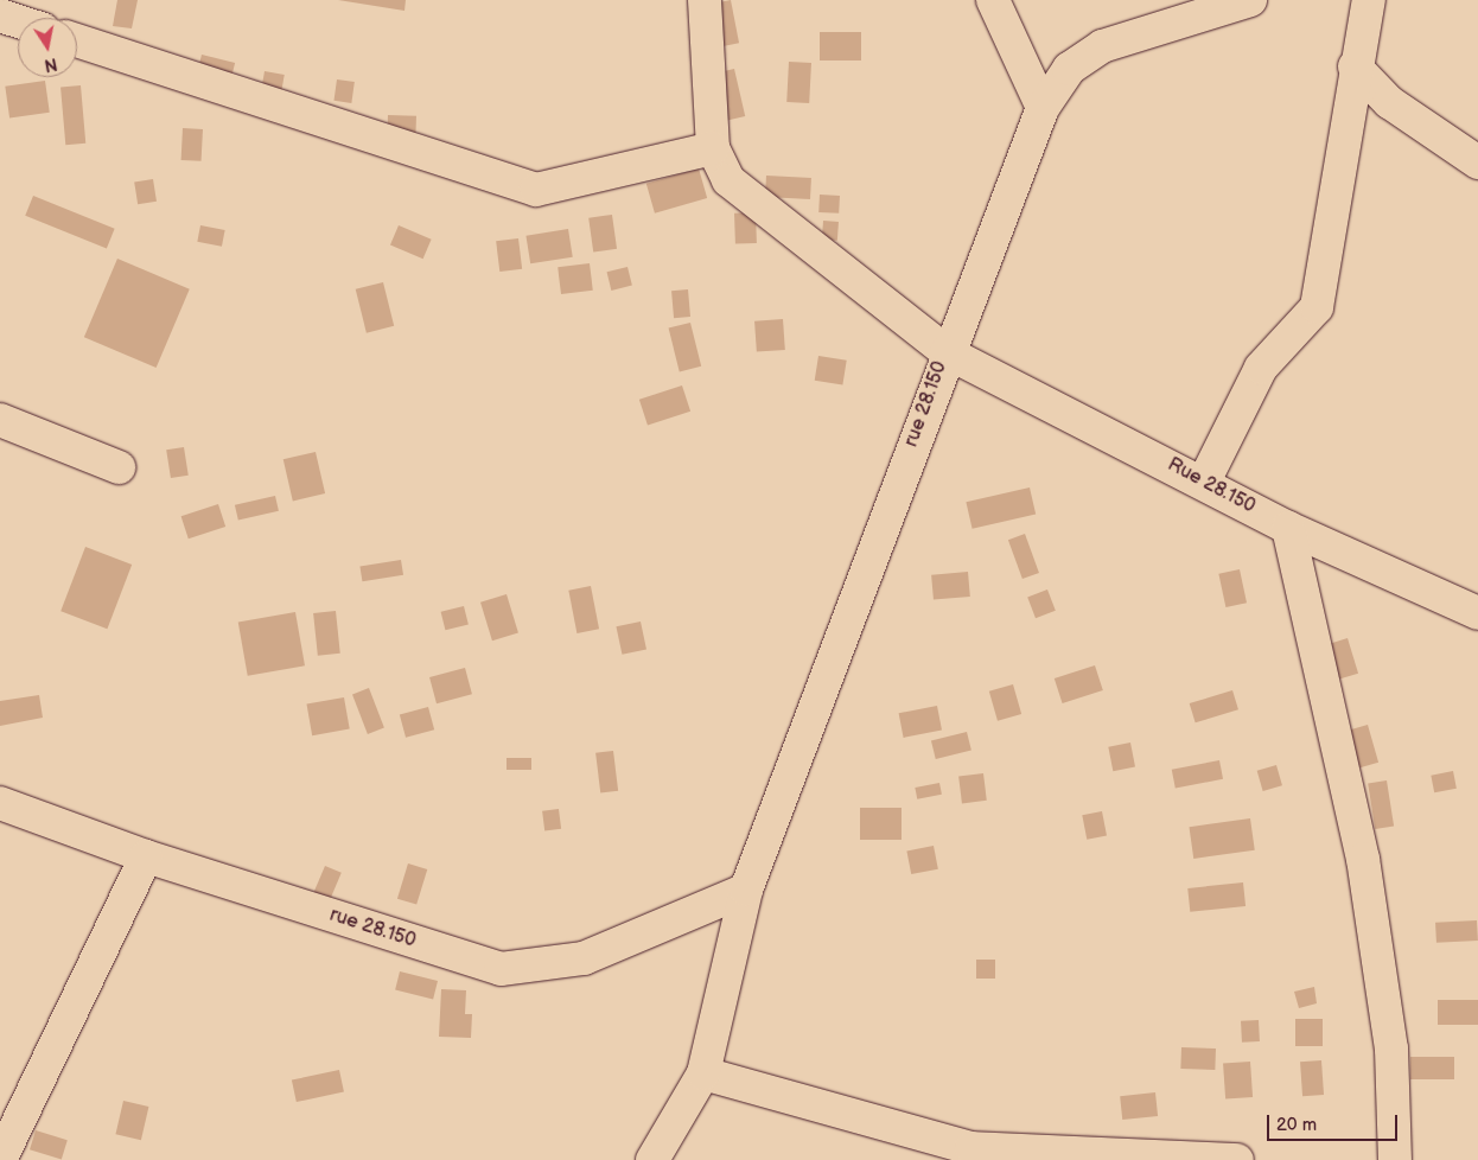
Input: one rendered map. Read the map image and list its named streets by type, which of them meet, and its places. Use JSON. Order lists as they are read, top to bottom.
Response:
{
  "streets": {
    "street": ["rue 28.150", "Rue 28.150"]
  },
  "crossings": [
    ["rue 28.150", "Rue 28.150"]
  ],
  "scale_bar": "20 m",
  "north": "bottom"
}
